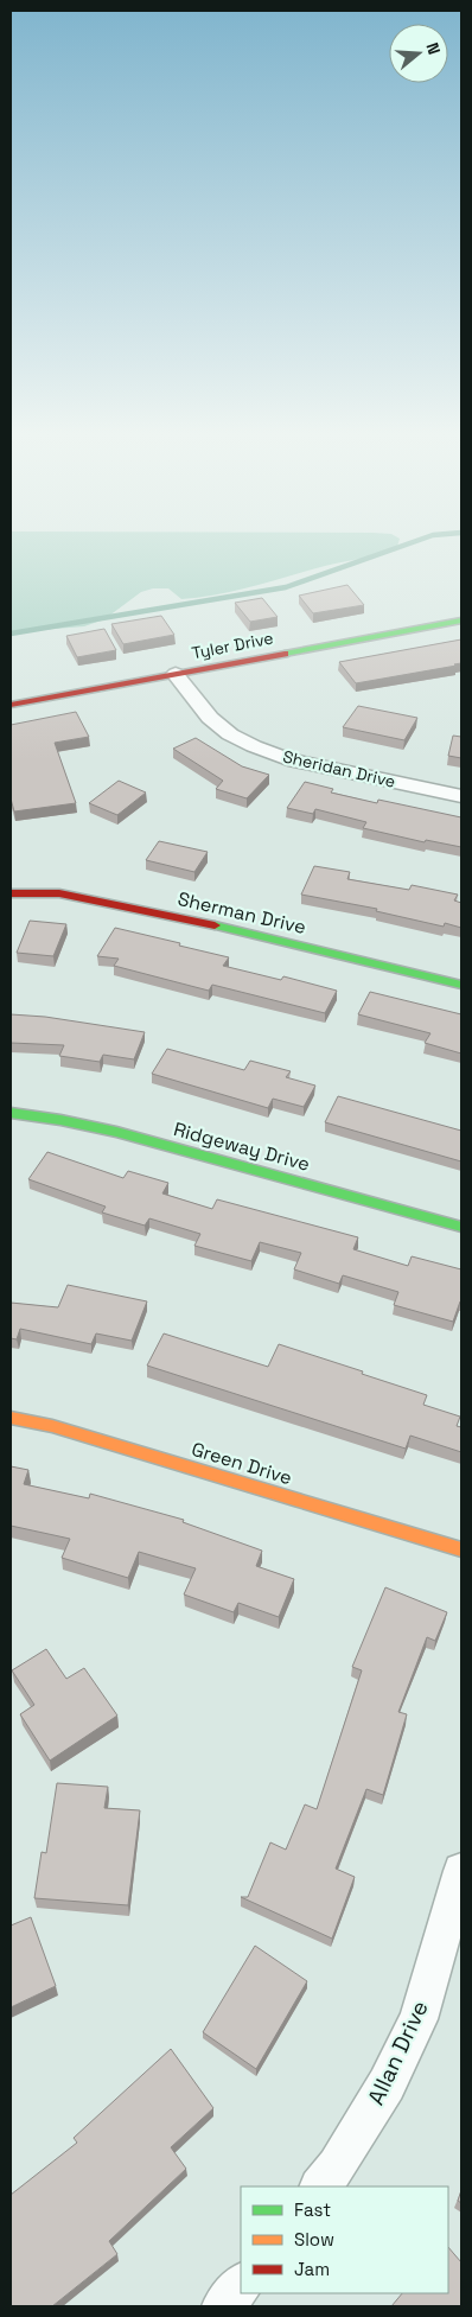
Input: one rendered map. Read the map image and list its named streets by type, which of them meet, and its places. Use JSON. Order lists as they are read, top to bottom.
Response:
{
  "streets": {
    "street": [
      "Tyler Drive",
      "Sheridan Drive",
      "Sherman Drive",
      "Ridgeway Drive",
      "Green Drive",
      "Allan Drive"
    ]
  },
  "crossings": [
    ["Tyler Drive", "Sheridan Drive"]
  ],
  "legend": ["Fast", "Slow", "Jam"],
  "north": "right"
}
